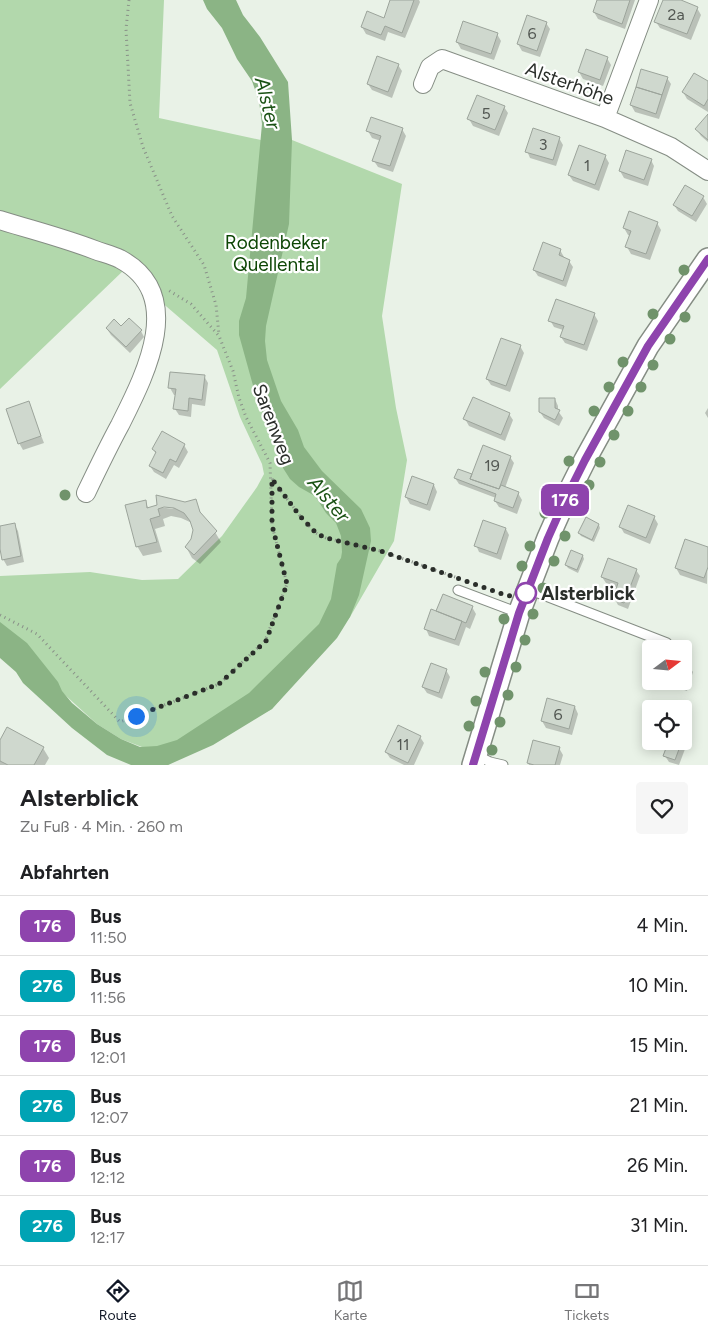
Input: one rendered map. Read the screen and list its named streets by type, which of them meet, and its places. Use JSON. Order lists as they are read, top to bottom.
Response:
{
  "streets": {
    "street": ["Alsterhöhe"],
    "path": ["Sarenweg"]
  },
  "water": ["Alster"],
  "parks": ["Rodenbeker Quellental"],
  "places": ["Alsterblick"],
  "lines": ["bus line 176"],
  "house_numbers": [
    "2a",
    "6",
    "5",
    "3",
    "1",
    "19",
    "6",
    "11"
  ],
  "north": "right",
  "page": {
    "on_map": "176",
    "heading": [
      ["Alsterblick", "Zu Fuß · 4 Min. · 260 m"],
      "Abfahrten"
    ],
    "list": [
      {
        "mark": "176",
        "name": "Bus",
        "note": "11:50",
        "value": "4 Min."
      },
      {
        "mark": "276",
        "name": "Bus",
        "note": "11:56",
        "value": "10 Min."
      },
      {
        "mark": "176",
        "name": "Bus",
        "note": "12:01",
        "value": "15 Min."
      },
      {
        "mark": "276",
        "name": "Bus",
        "note": "12:07",
        "value": "21 Min."
      },
      {
        "mark": "176",
        "name": "Bus",
        "note": "12:12",
        "value": "26 Min."
      },
      {
        "mark": "276",
        "name": "Bus",
        "note": "12:17",
        "value": "31 Min."
      }
    ],
    "tabs": ["Route", "Karte", "Tickets"]
  }
}
